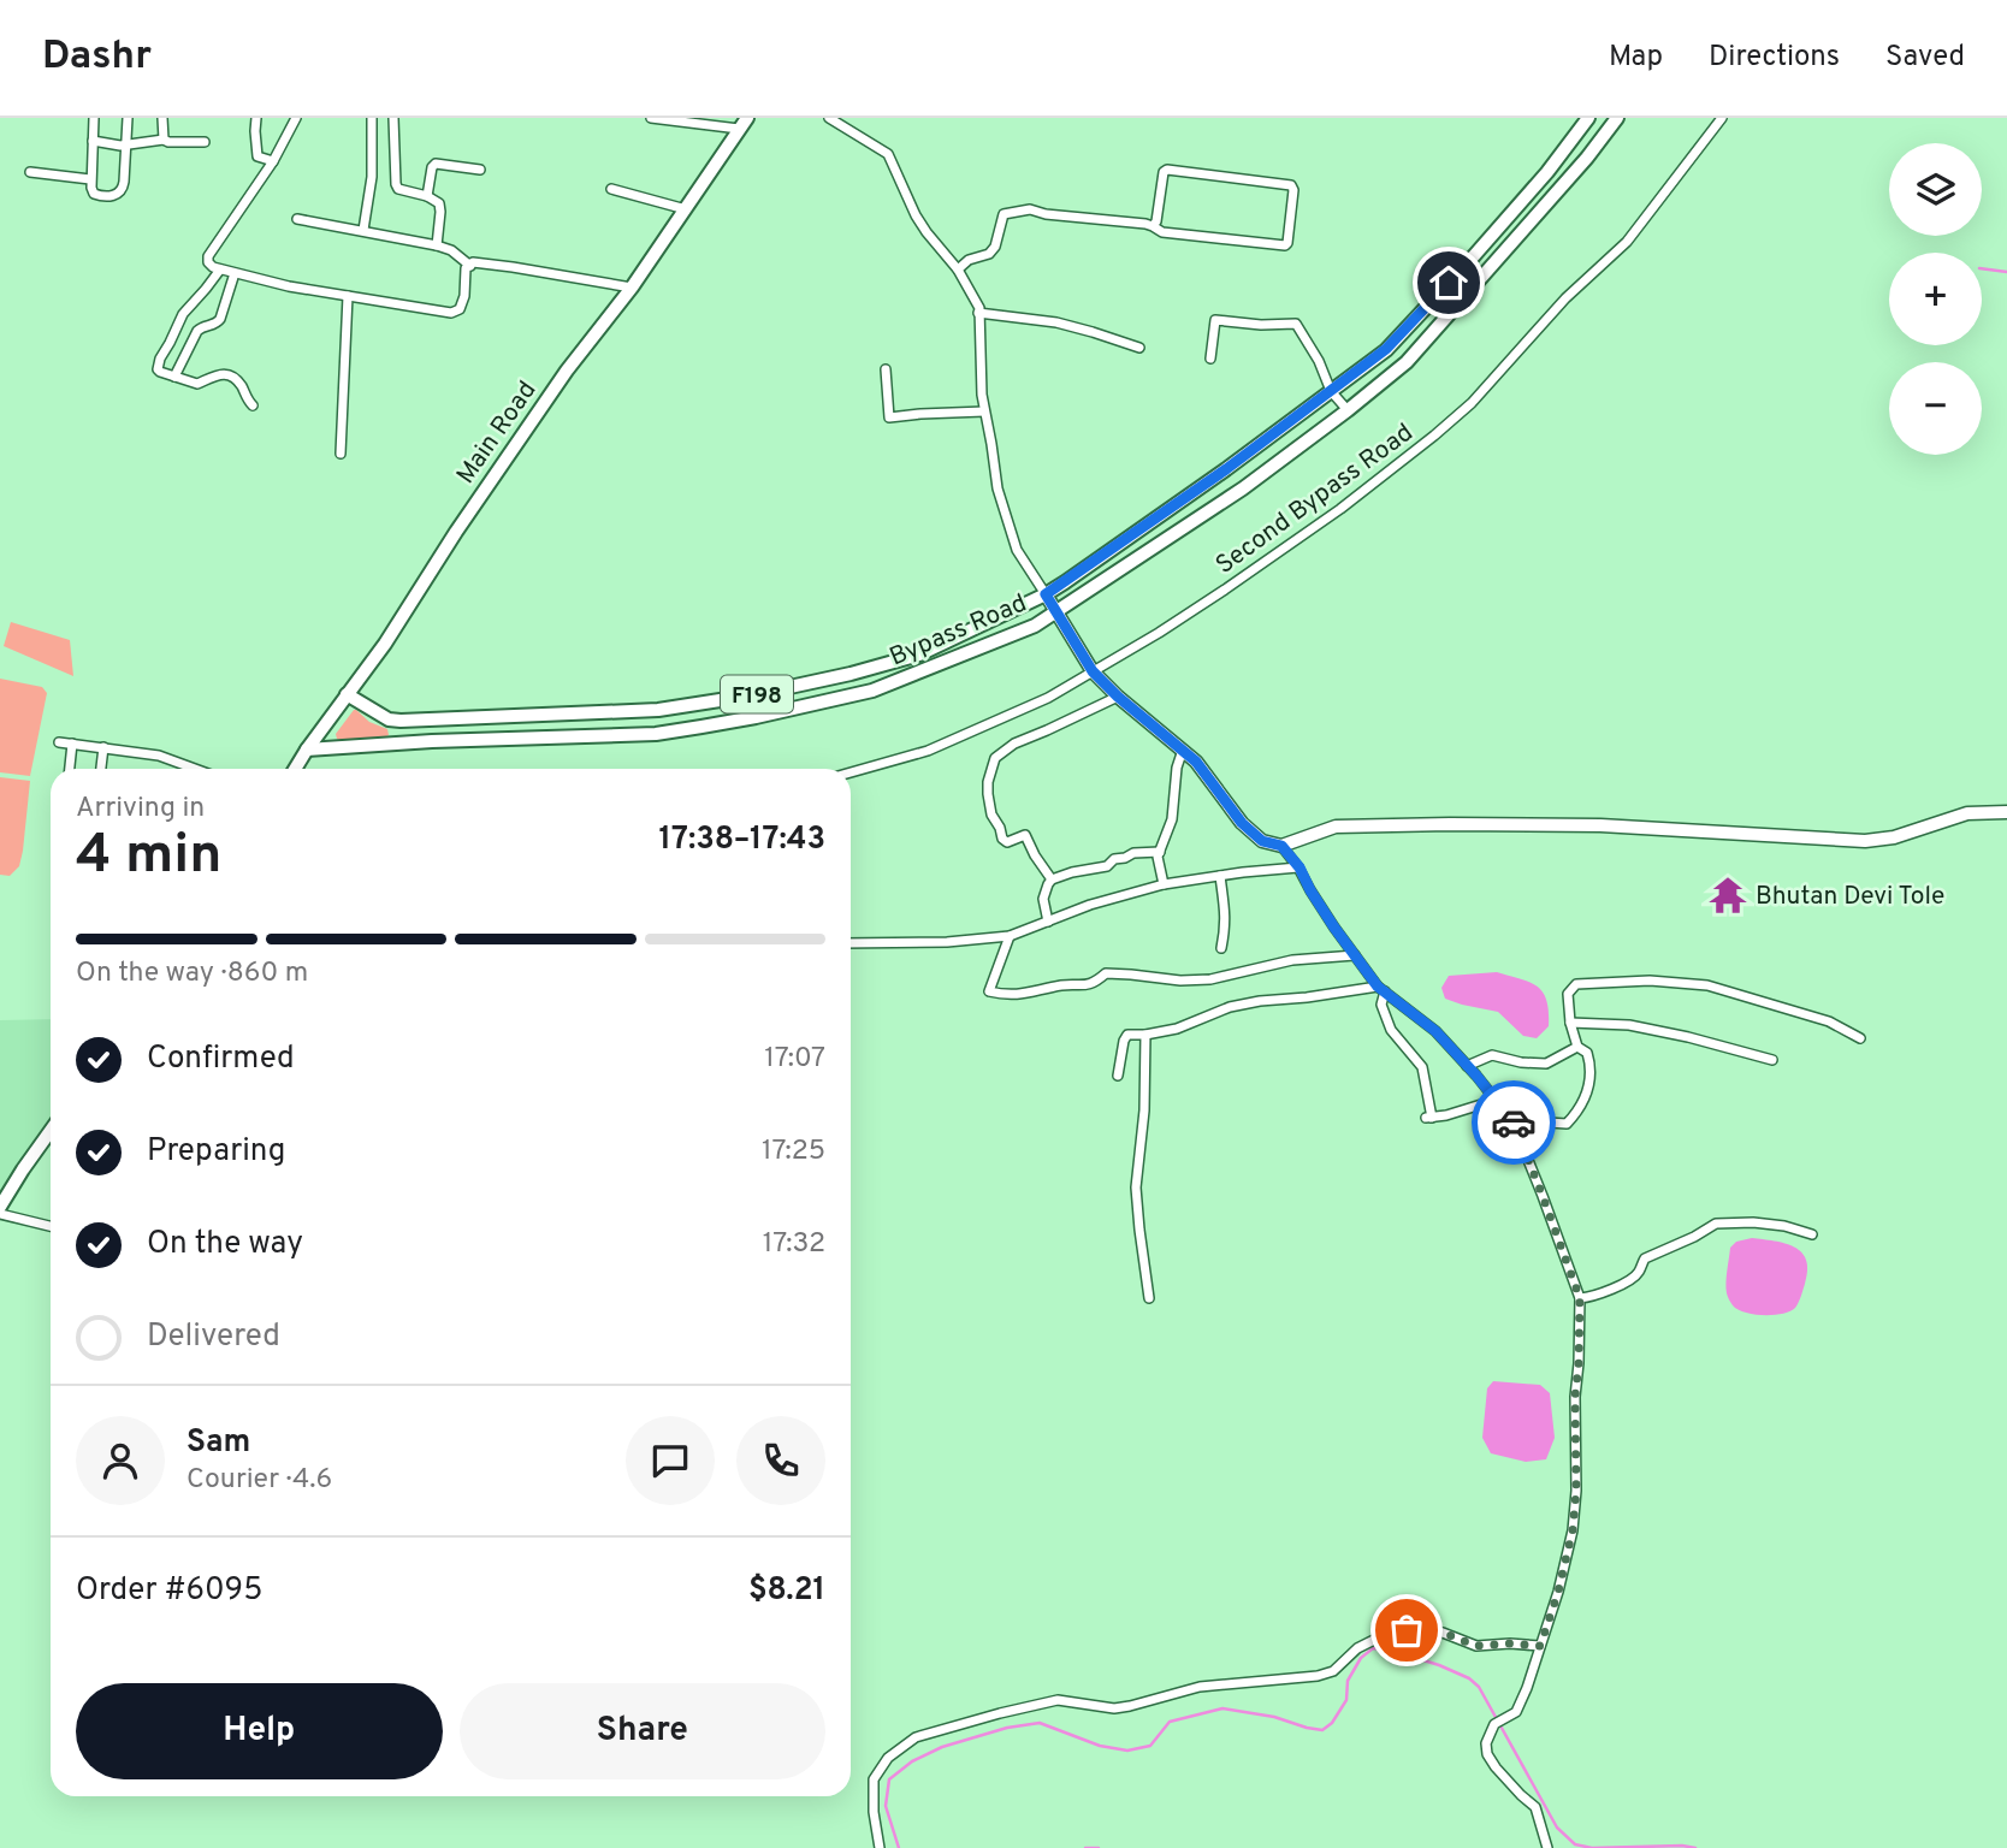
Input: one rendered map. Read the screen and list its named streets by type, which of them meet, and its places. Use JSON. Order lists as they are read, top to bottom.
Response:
{
  "streets": {
    "main road": ["Main Road", "Bypass Road", "F198"],
    "street": ["Second Bypass Road"]
  },
  "crossings": [
    ["Main Road", "F198"],
    ["Bypass Road", "F198"]
  ],
  "places": {
    "temple": ["Bhutan Devi Tole"]
  },
  "page": {
    "header": "Dashr",
    "nav": ["Map", "Directions", "Saved"],
    "map_buttons": ["+", "−"],
    "heading": ["4 min", "Arriving in", "17:38–17:43"],
    "panel": [
      "Sam",
      "Courier · 4.6",
      "Order #6095",
      "$8.21"
    ],
    "bar": "On the way · 860 m",
    "list": [
      ["Confirmed", "17:07"],
      ["Preparing", "17:25"],
      ["On the way", "17:32"],
      "Delivered"
    ],
    "buttons": ["Help", "Share"]
  }
}
